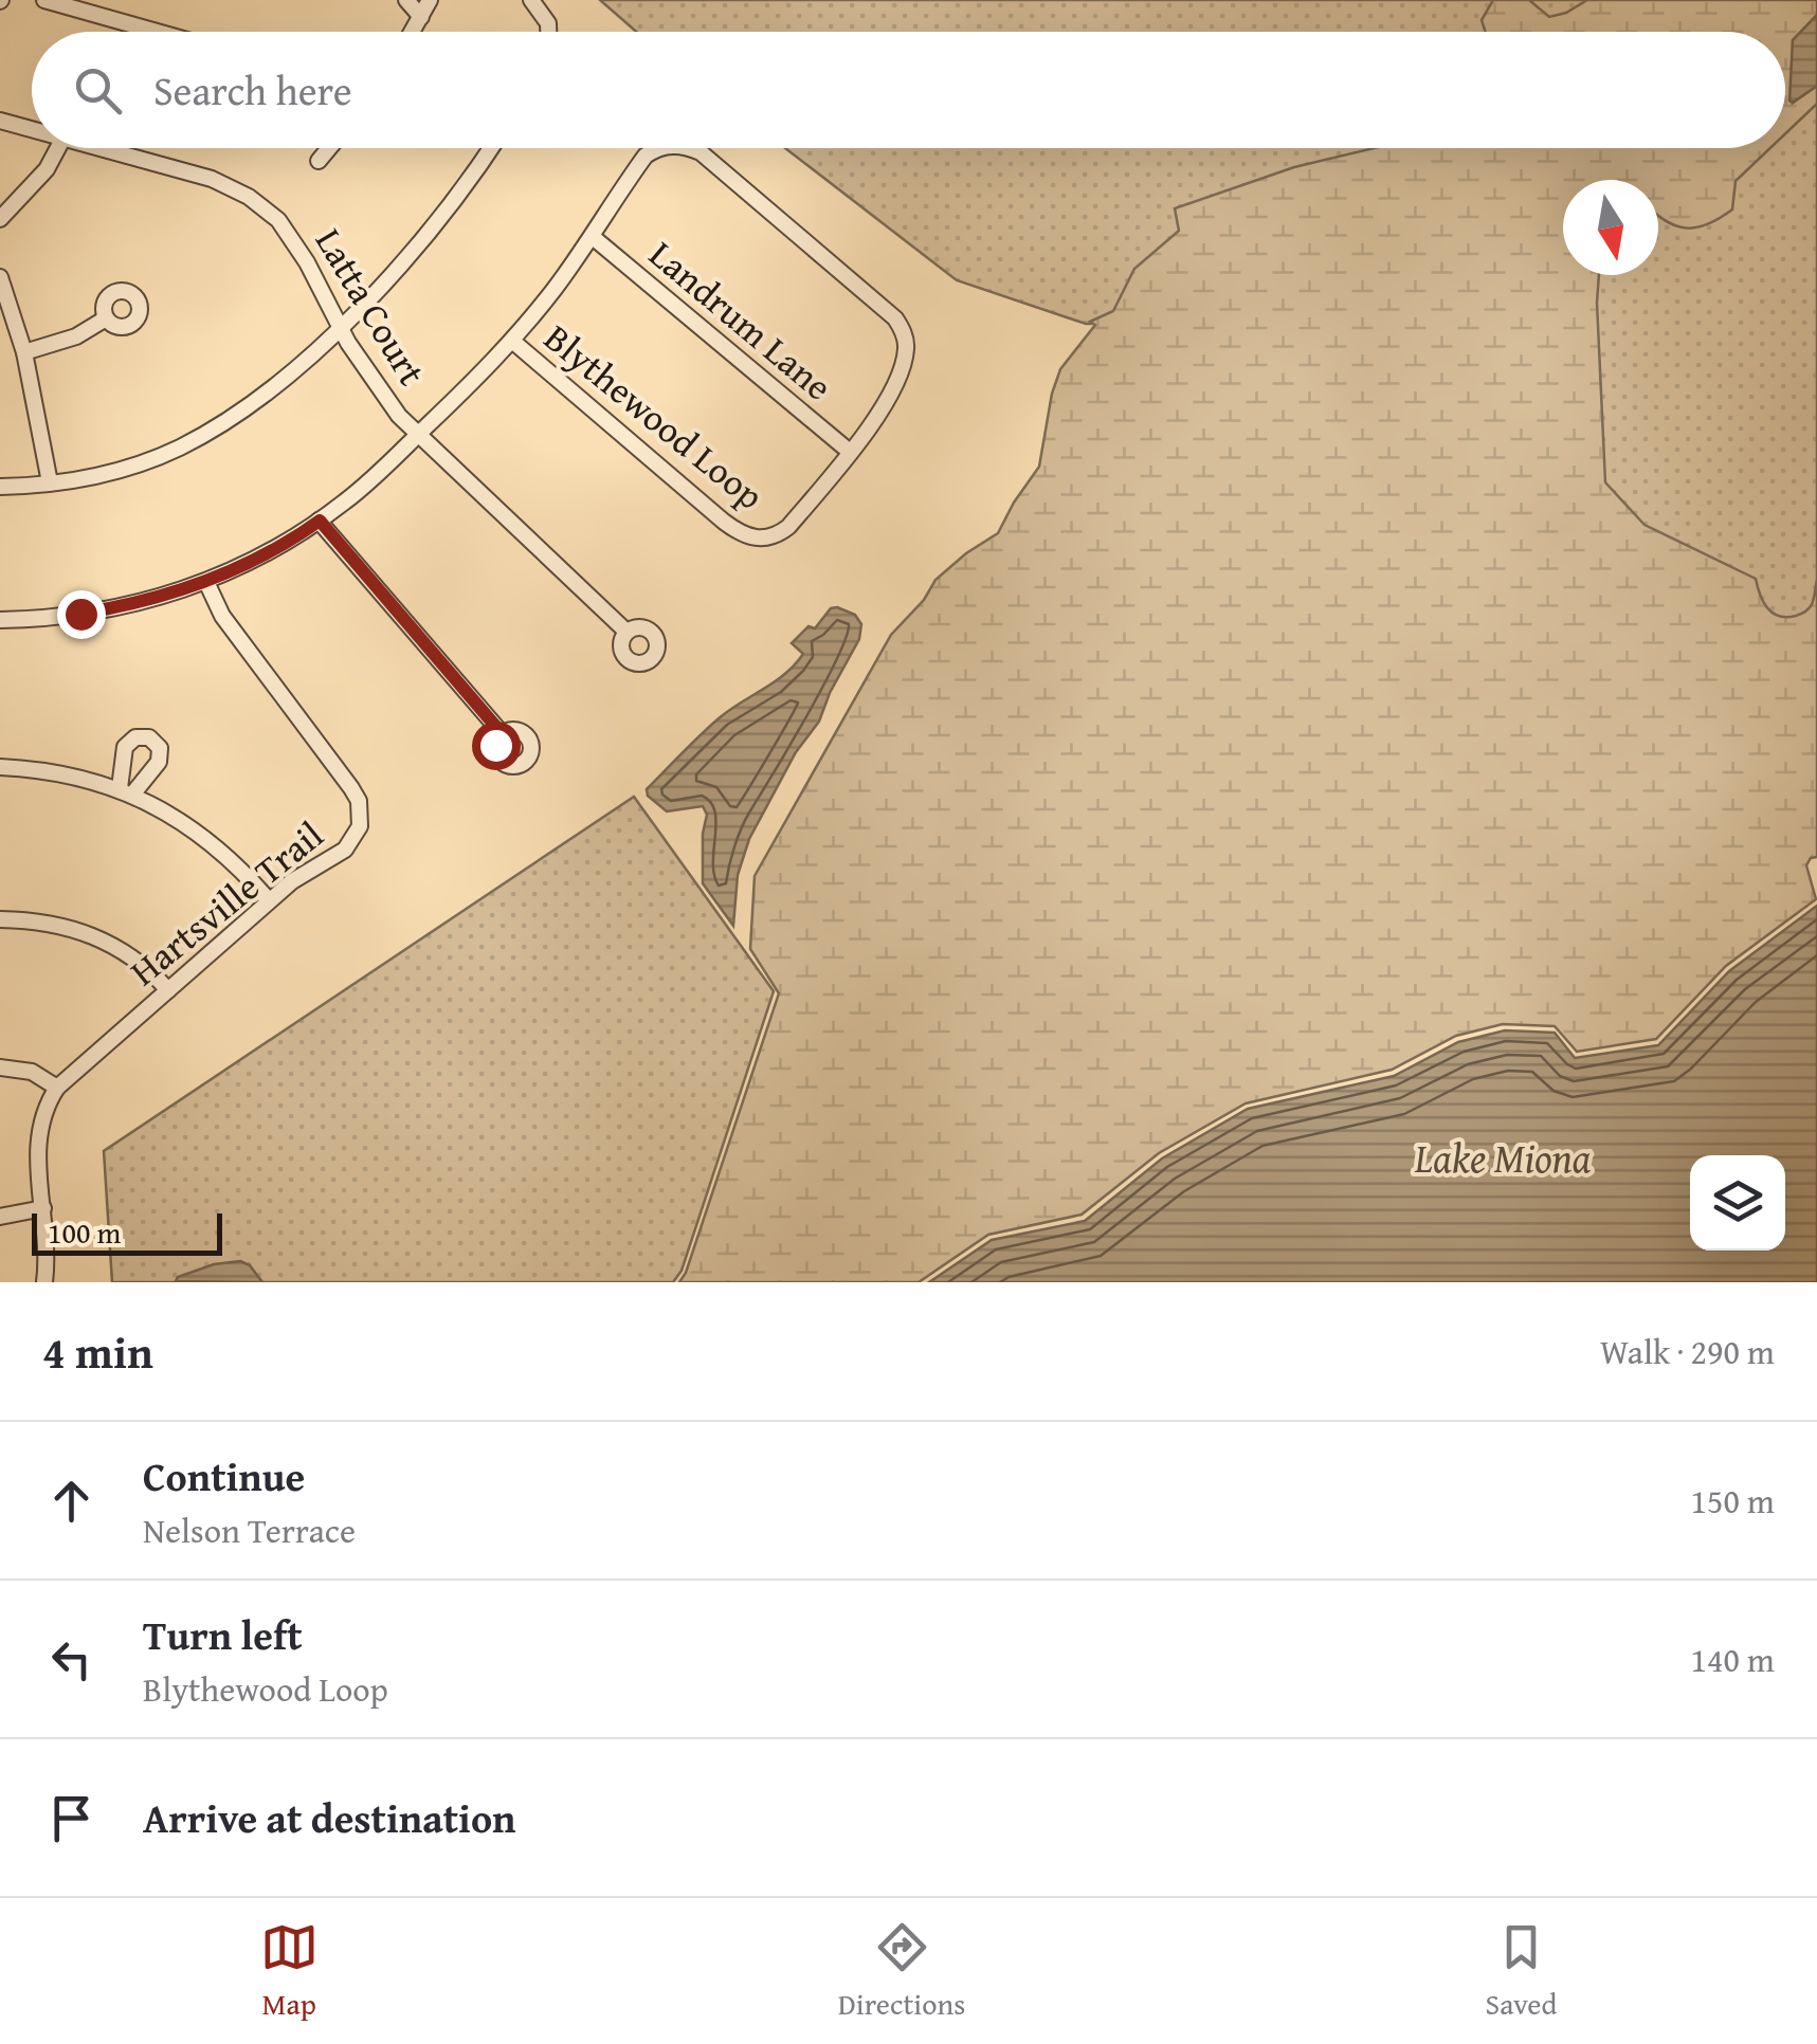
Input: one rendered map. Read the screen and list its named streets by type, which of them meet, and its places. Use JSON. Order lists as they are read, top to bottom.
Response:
{
  "streets": {
    "street": [
      "Latta Court",
      "Landrum Lane",
      "Blythewood Loop",
      "Hartsville Trail"
    ]
  },
  "crossings": [
    ["Latta Court", "Blythewood Loop"],
    ["Landrum Lane", "Blythewood Loop"],
    ["Blythewood Loop", "Hartsville Trail"]
  ],
  "water": ["Lake Miona"],
  "scale_bar": "100 m",
  "north": "bottom",
  "page": {
    "search": "Search here",
    "scale": "100 m",
    "heading": ["4 min", "Walk · 290 m"],
    "list": [
      ["Continue", "Nelson Terrace", "150 m"],
      ["Turn left", "Blythewood Loop", "140 m"],
      "Arrive at destination"
    ],
    "nav": ["Map", "Directions", "Saved"]
  }
}
